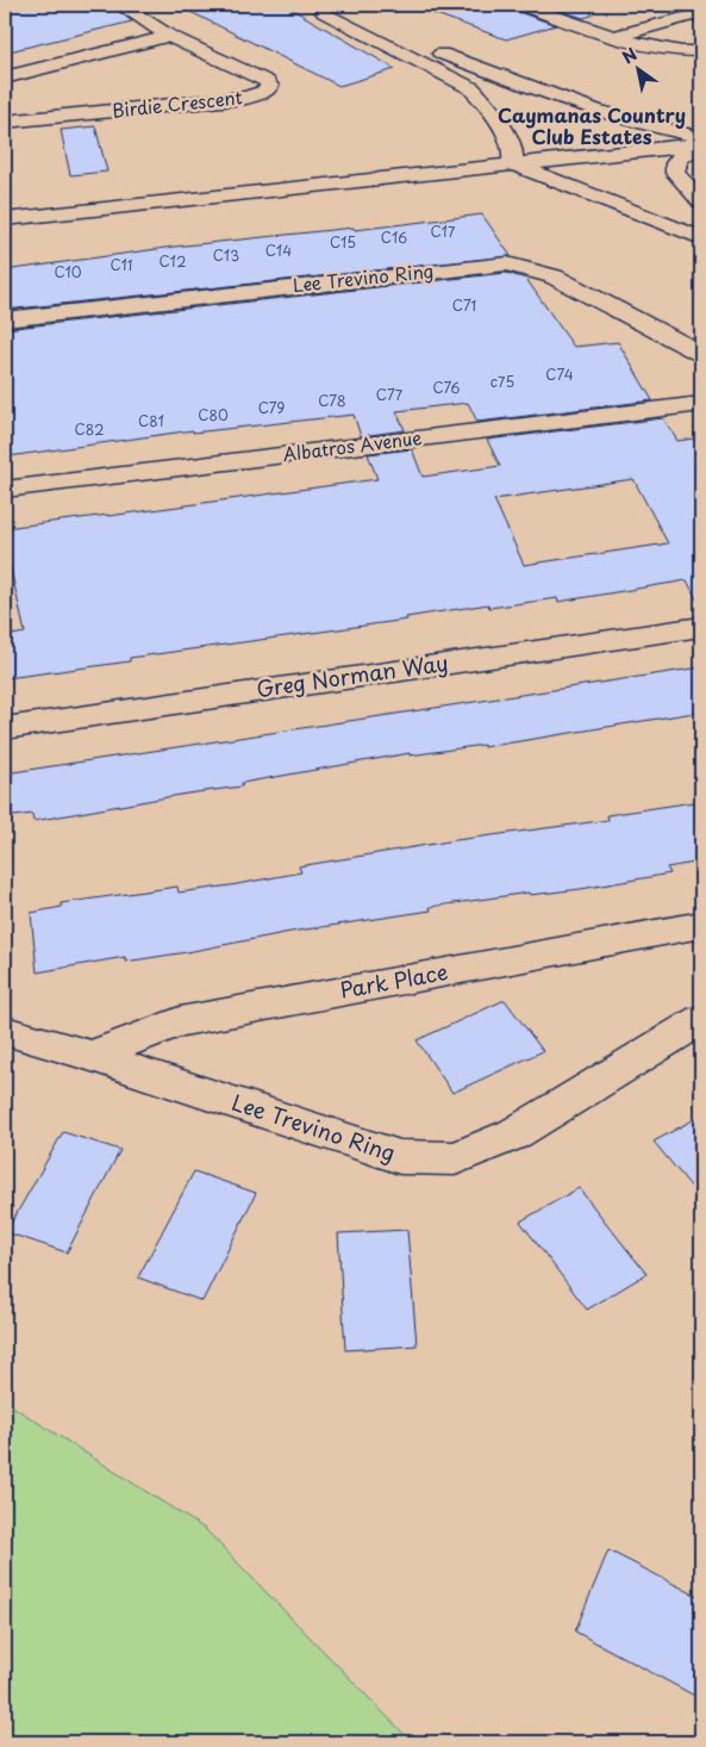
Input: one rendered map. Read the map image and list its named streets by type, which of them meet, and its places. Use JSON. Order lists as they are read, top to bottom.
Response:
{
  "streets": {
    "street": [
      "Birdie Crescent",
      "Lee Trevino Ring",
      "Albatros Avenue",
      "Greg Norman Way",
      "Park Place"
    ]
  },
  "crossings": [
    ["Lee Trevino Ring", "Park Place"]
  ],
  "districts": ["Caymanas Country Club Estates"],
  "house_numbers": [
    "C17",
    "C16",
    "C15",
    "C14",
    "C13",
    "C12",
    "C11",
    "C10",
    "C71",
    "C74",
    "c75",
    "C76",
    "C77",
    "C78",
    "C79",
    "C80",
    "C81",
    "C82"
  ],
  "north": "top left"
}
